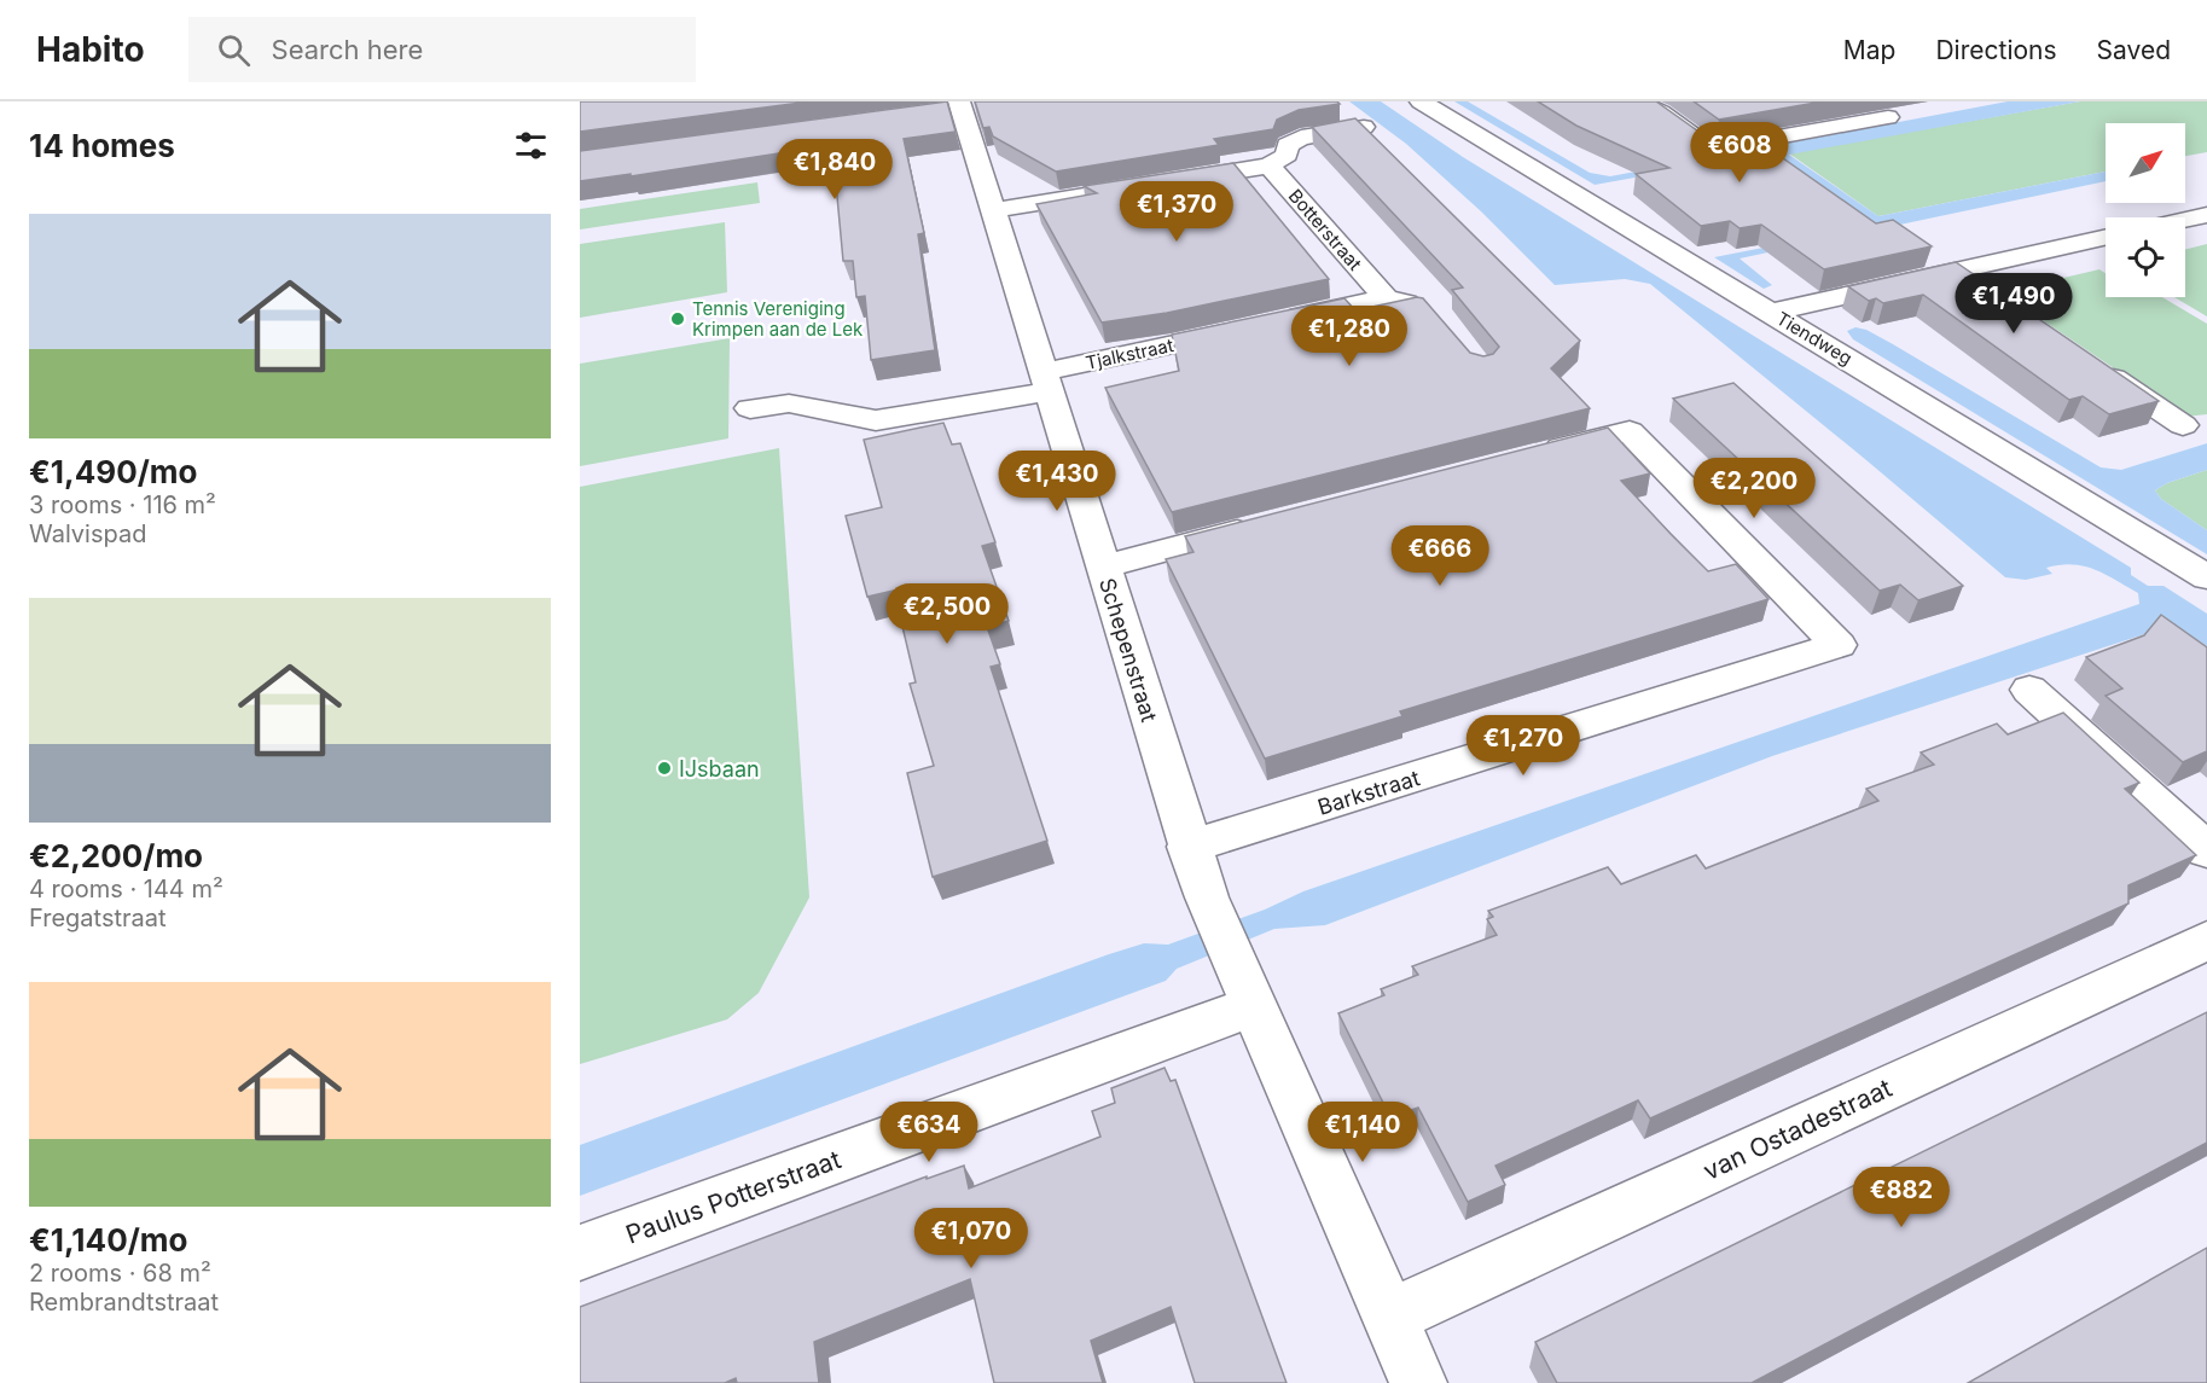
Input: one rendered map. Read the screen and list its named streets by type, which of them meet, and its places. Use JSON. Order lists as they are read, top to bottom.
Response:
{
  "streets": {
    "street": [
      "Botterstraat",
      "Tiendweg",
      "Tjalkstraat",
      "Schepenstraat",
      "Barkstraat",
      "van Ostadestraat",
      "Paulus Potterstraat"
    ]
  },
  "crossings": [
    ["Botterstraat", "Tjalkstraat"],
    ["Tjalkstraat", "Schepenstraat"],
    ["Schepenstraat", "Barkstraat"],
    ["Schepenstraat", "van Ostadestraat"],
    ["Schepenstraat", "Paulus Potterstraat"]
  ],
  "places": ["Tennis Vereniging Krimpen aan de Lek", "IJsbaan"],
  "north": "top right",
  "page": {
    "header": "Habito",
    "search": "Search here",
    "nav": ["Map", "Directions", "Saved"],
    "heading": "14 homes",
    "price": [
      "€608",
      "€1,840",
      "€1,370",
      "€1,490",
      "€1,280",
      "€1,430",
      "€2,200",
      "€666",
      "€2,500",
      "€1,270",
      "€634",
      "€1,140",
      "€882",
      "€1,070"
    ],
    "list": [
      {
        "name": "€1,490/mo",
        "note": "3 rooms · 116 m² · Walvispad"
      },
      {
        "name": "€2,200/mo",
        "note": "4 rooms · 144 m² · Fregatstraat"
      },
      {
        "name": "€1,140/mo",
        "note": "2 rooms · 68 m² · Rembrandtstraat"
      }
    ]
  }
}
